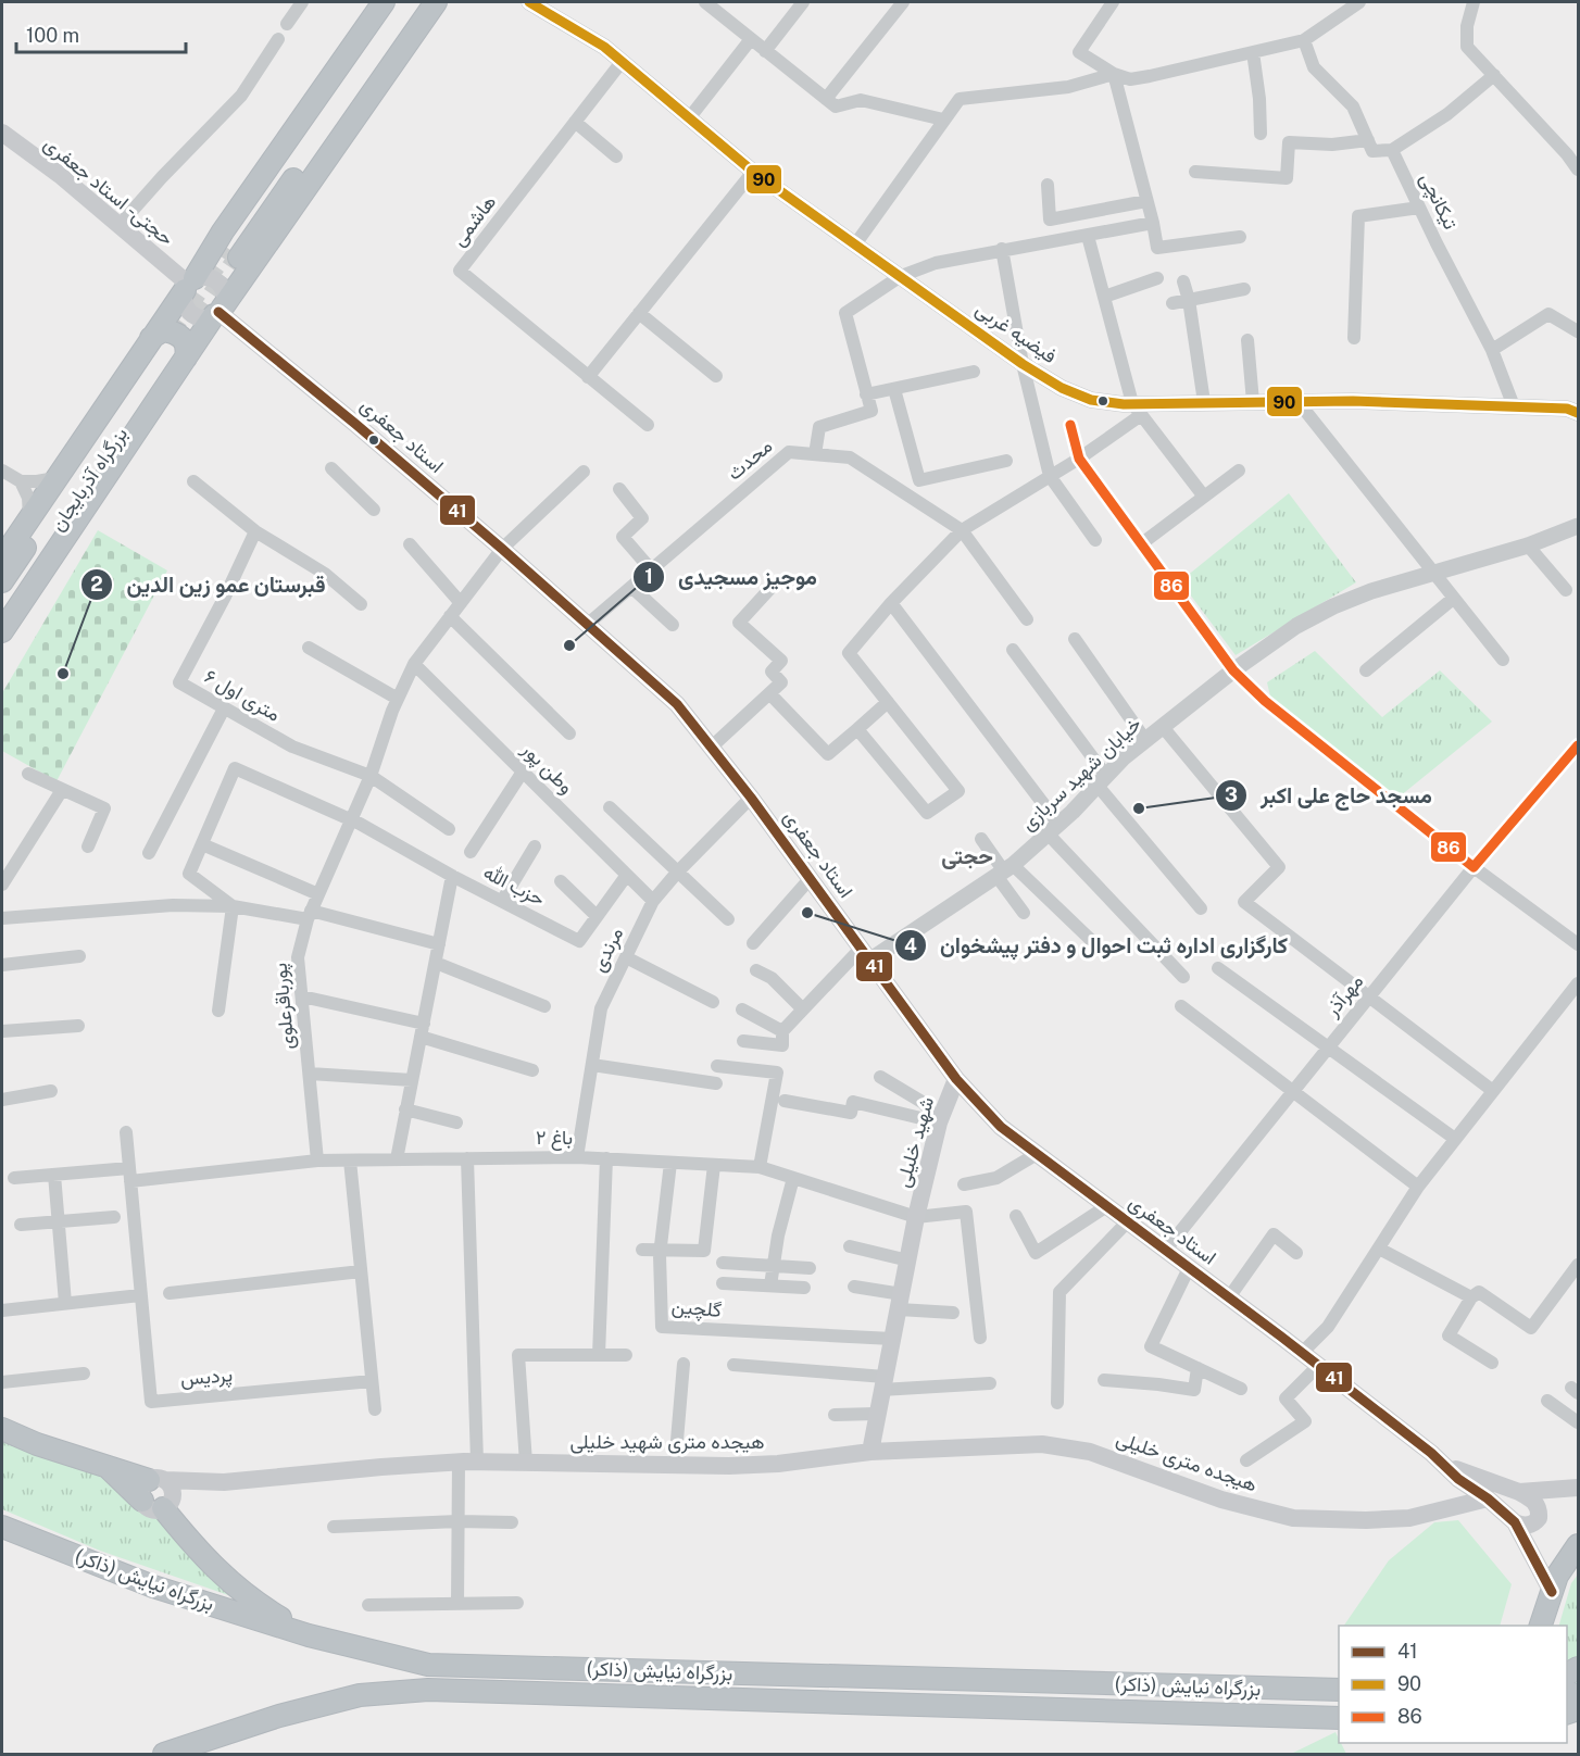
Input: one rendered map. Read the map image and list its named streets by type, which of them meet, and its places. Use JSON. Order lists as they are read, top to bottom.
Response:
{
  "streets": {
    "highway": ["بزرگراه آذربایجان", "بزرگراه نیایش (ذاکر)"],
    "main road": [
      "حجتی - استاد جعفری",
      "استاد جعفری",
      "شهید خلیلی",
      "هیجده متری شهید خلیلی",
      "هیجده متری خلیلی"
    ],
    "street": [
      "تیکانچی",
      "هاشمی",
      "فیضیه غربی",
      "محدث",
      "۶ متری اول",
      "وطن پور",
      "خیابان شهید سربازی",
      "حزب الله",
      "مرندی",
      "مهرآذر",
      "پورباقرعلوی",
      "باغ ۲",
      "گلچین",
      "پردیس"
    ]
  },
  "crossings": [
    ["تیکانچی", "فیضیه غربی"],
    ["هاشمی", "فیضیه غربی"],
    ["استاد جعفری", "محدث"],
    ["استاد جعفری", "خیابان شهید سربازی"],
    ["استاد جعفری", "مرندی"],
    ["استاد جعفری", "مهرآذر"],
    ["استاد جعفری", "پورباقرعلوی"],
    ["استاد جعفری", "شهید خلیلی"],
    ["استاد جعفری", "هیجده متری خلیلی"],
    ["۶ متری اول", "پورباقرعلوی"],
    ["وطن پور", "حزب الله"],
    ["وطن پور", "مرندی"],
    ["وطن پور", "پورباقرعلوی"],
    ["حزب الله", "پورباقرعلوی"],
    ["مرندی", "باغ ۲"],
    ["باغ ۲", "شهید خلیلی"],
    ["باغ ۲", "گلچین"],
    ["هیجده متری شهید خلیلی", "هیجده متری خلیلی"]
  ],
  "districts": ["حجتی"],
  "places": [
    "موجیز مسجیدی",
    "قبرستان عمو زین الدین",
    "مسجد حاج علی اکبر",
    "کارگزاری اداره ثبت احوال و دفتر پیشخوان"
  ],
  "lines": ["transit line 90", "transit line 41", "transit line 86"],
  "legend": ["41", "90", "86"],
  "scale_bar": "100 m"
}
